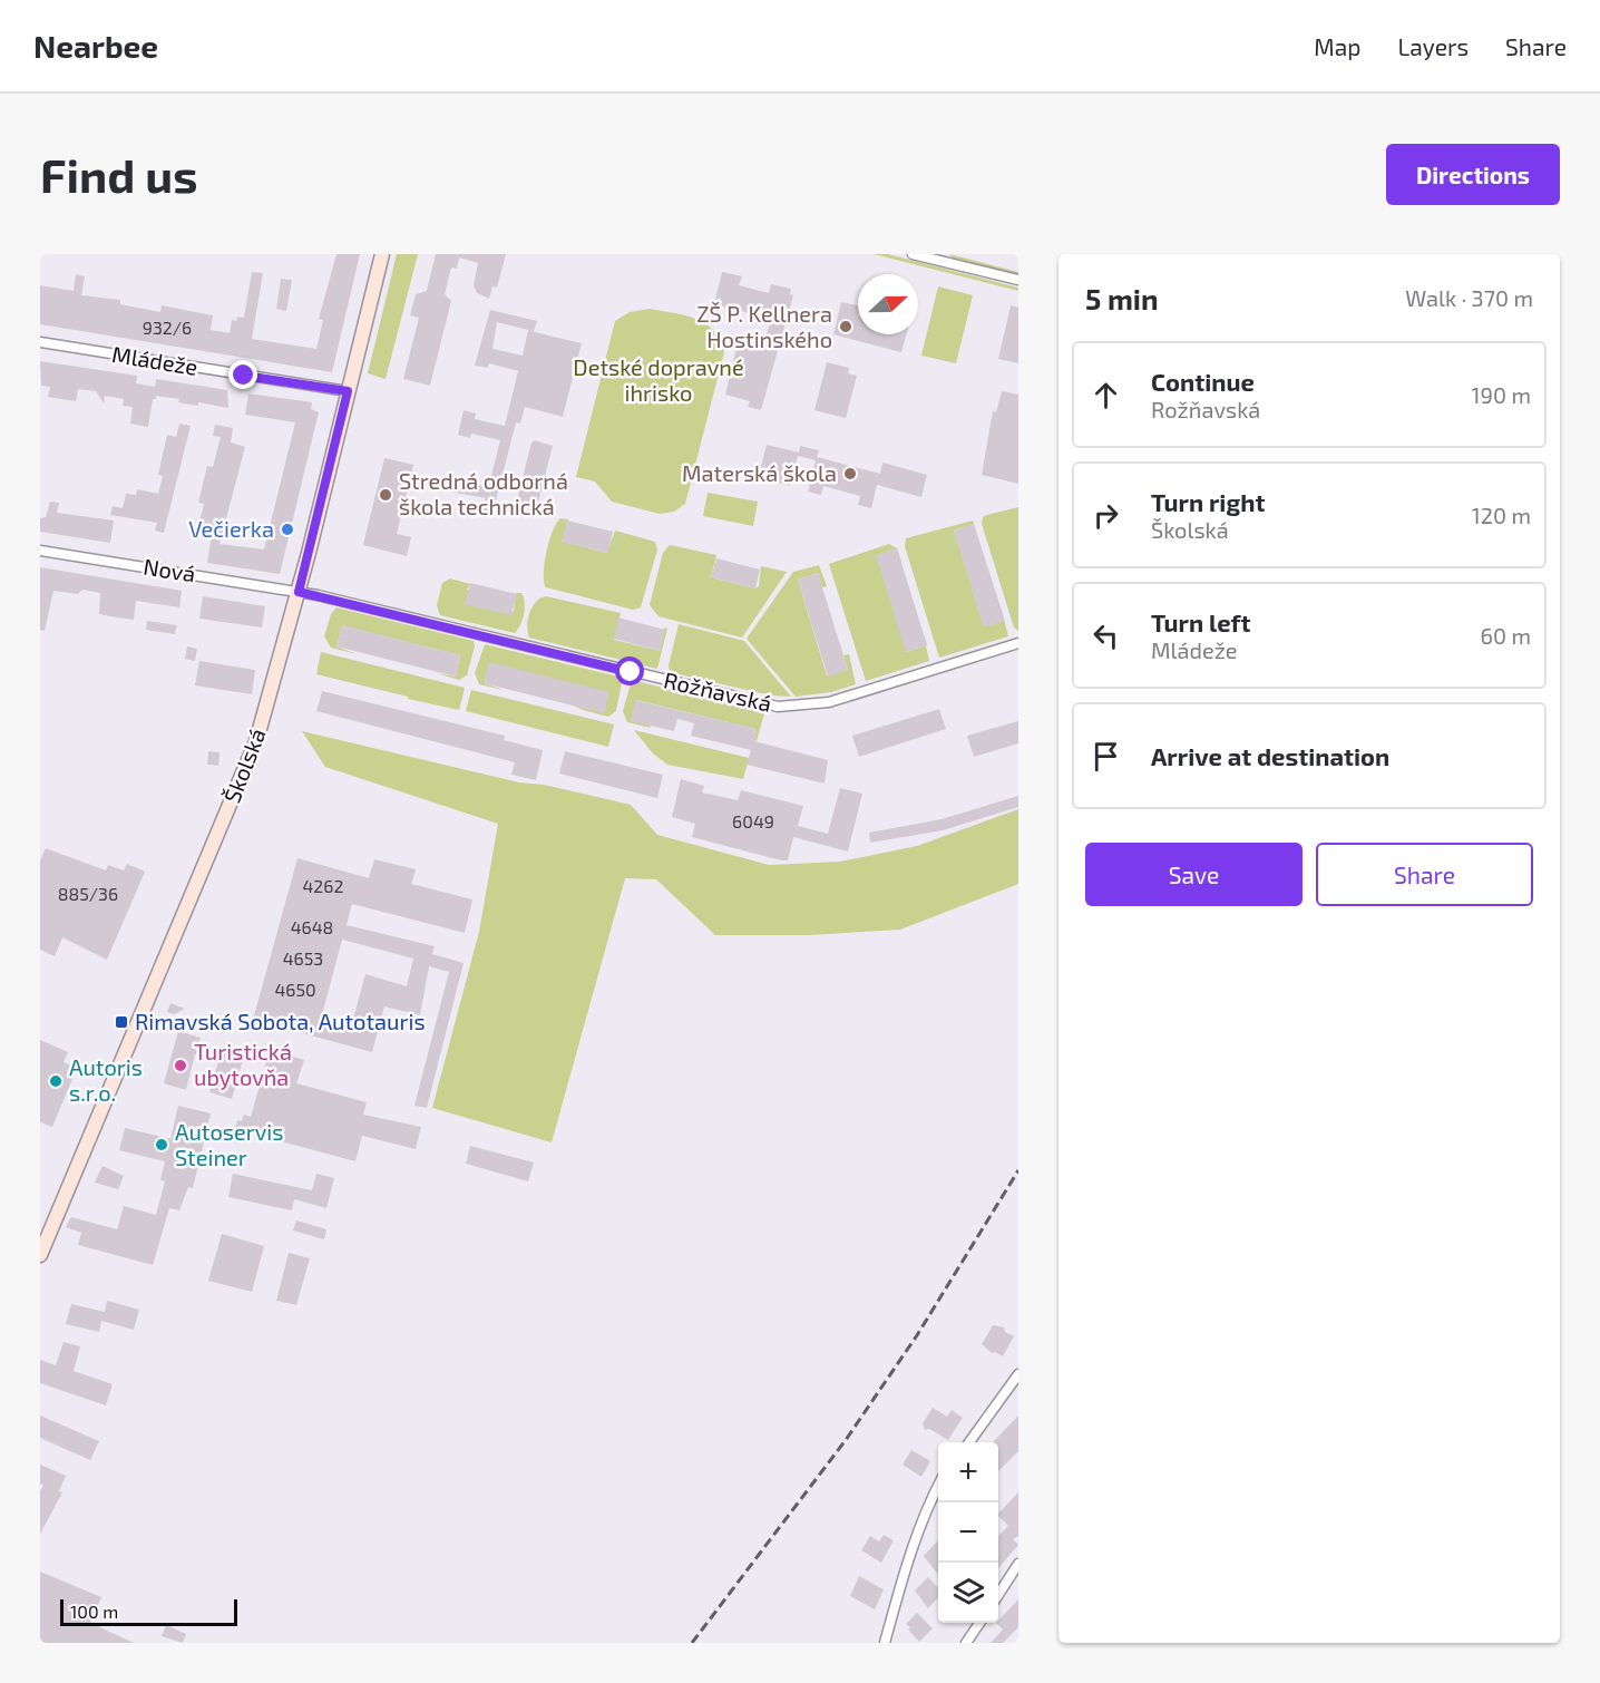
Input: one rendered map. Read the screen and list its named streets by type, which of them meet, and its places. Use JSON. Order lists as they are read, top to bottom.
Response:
{
  "streets": {
    "main road": ["Školská"],
    "street": ["Mládeže", "Nová", "Rožňavská"]
  },
  "crossings": [
    ["Mládeže", "Školská"],
    ["Nová", "Rožňavská"],
    ["Nová", "Školská"],
    ["Rožňavská", "Školská"]
  ],
  "parks": ["Detské dopravné ihrisko"],
  "places": {
    "other": [
      "ZŠ P. Kellnera Hostinského",
      "Materská škola",
      "Stredná odborná škola technická",
      "Večierka",
      "Turistická ubytovňa",
      "Autoris s.r.o.",
      "Autoservis Steiner"
    ],
    "transit": ["Rimavská Sobota, Autotauris"]
  },
  "house_numbers": [
    "932/6",
    "6049",
    "4262",
    "885/36",
    "4648",
    "4653",
    "4650"
  ],
  "scale_bar": "100 m",
  "north": "right",
  "page": {
    "header": "Nearbee",
    "nav": ["Map", "Layers", "Share"],
    "buttons": [
      "Directions",
      ["Save", "Share"]
    ],
    "title": "Find us",
    "heading": ["5 min", "Walk · 370 m"],
    "list": [
      ["Continue", "Rožňavská", "190 m"],
      ["Turn right", "Školská", "120 m"],
      ["Turn left", "Mládeže", "60 m"],
      "Arrive at destination"
    ],
    "map_buttons": ["+", "−"],
    "scale": "100 m"
  }
}
